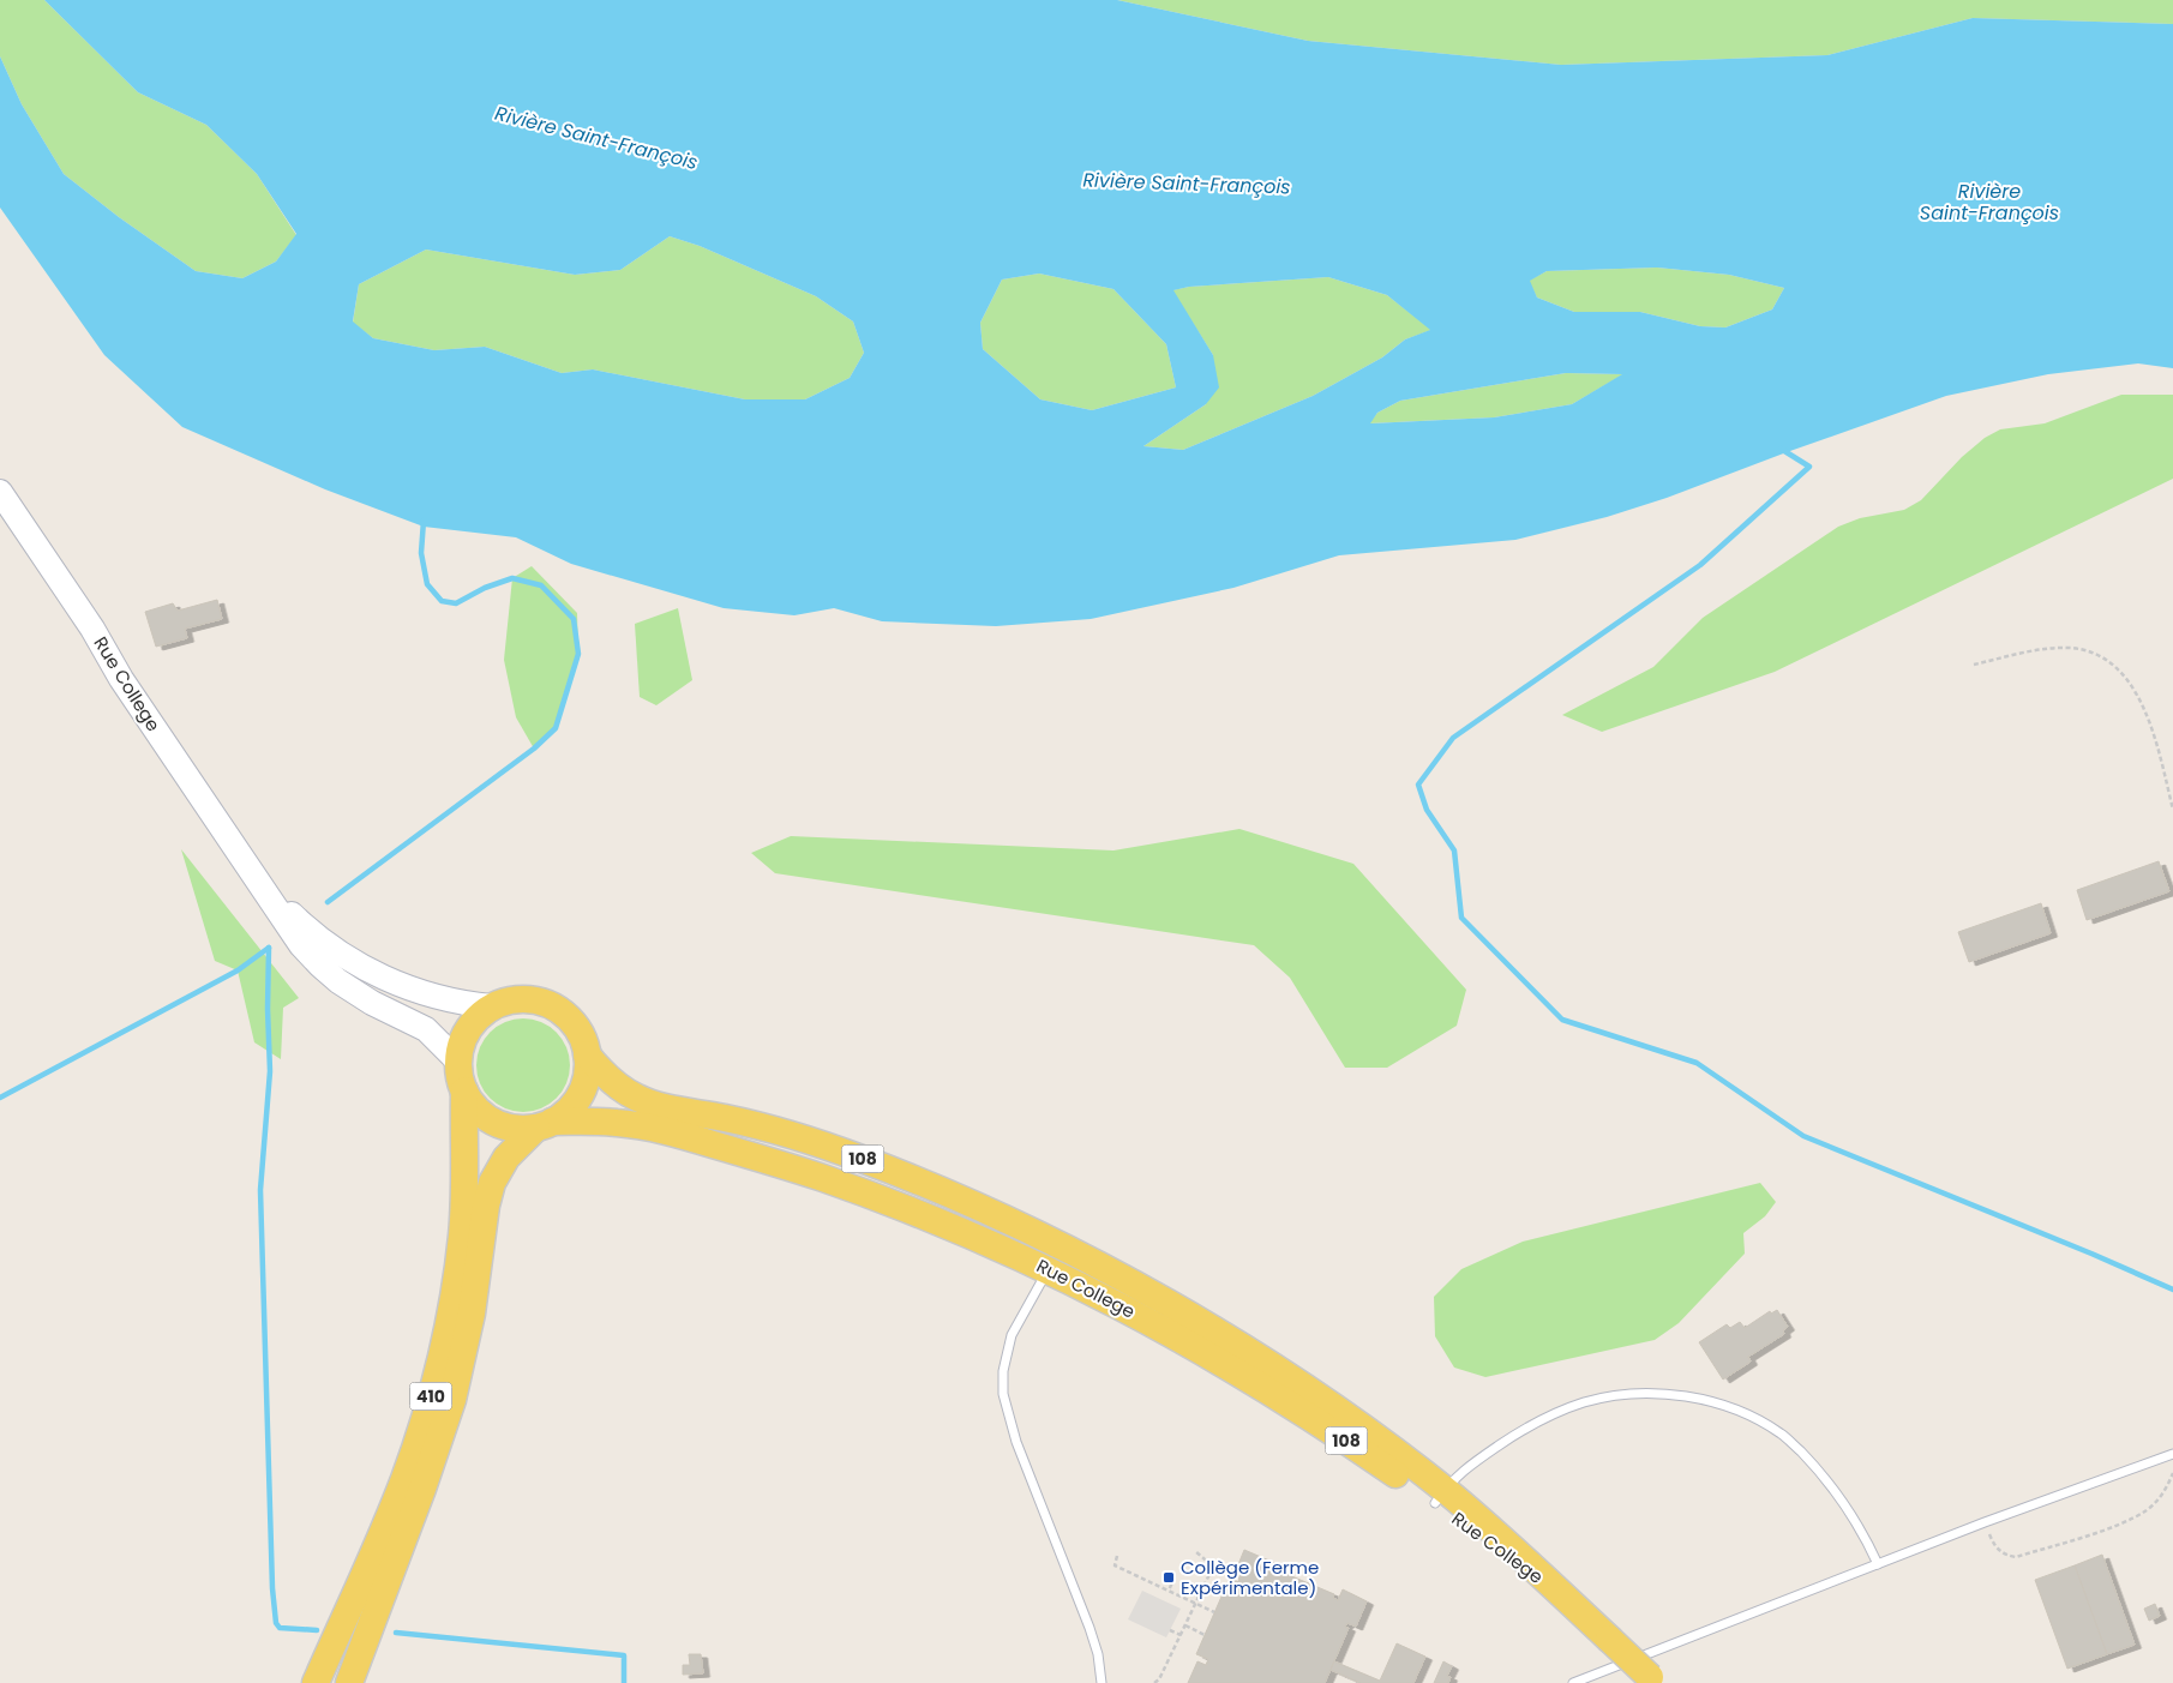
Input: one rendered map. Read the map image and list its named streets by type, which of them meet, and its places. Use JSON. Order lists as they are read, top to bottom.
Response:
{
  "streets": {
    "main road": ["Rue College", "108", "410"]
  },
  "crossings": [
    ["Rue College", "410"]
  ],
  "water": ["Rivière Saint-François"],
  "places": {
    "transit": ["Collège (Ferme Expérimentale)"]
  }
}
